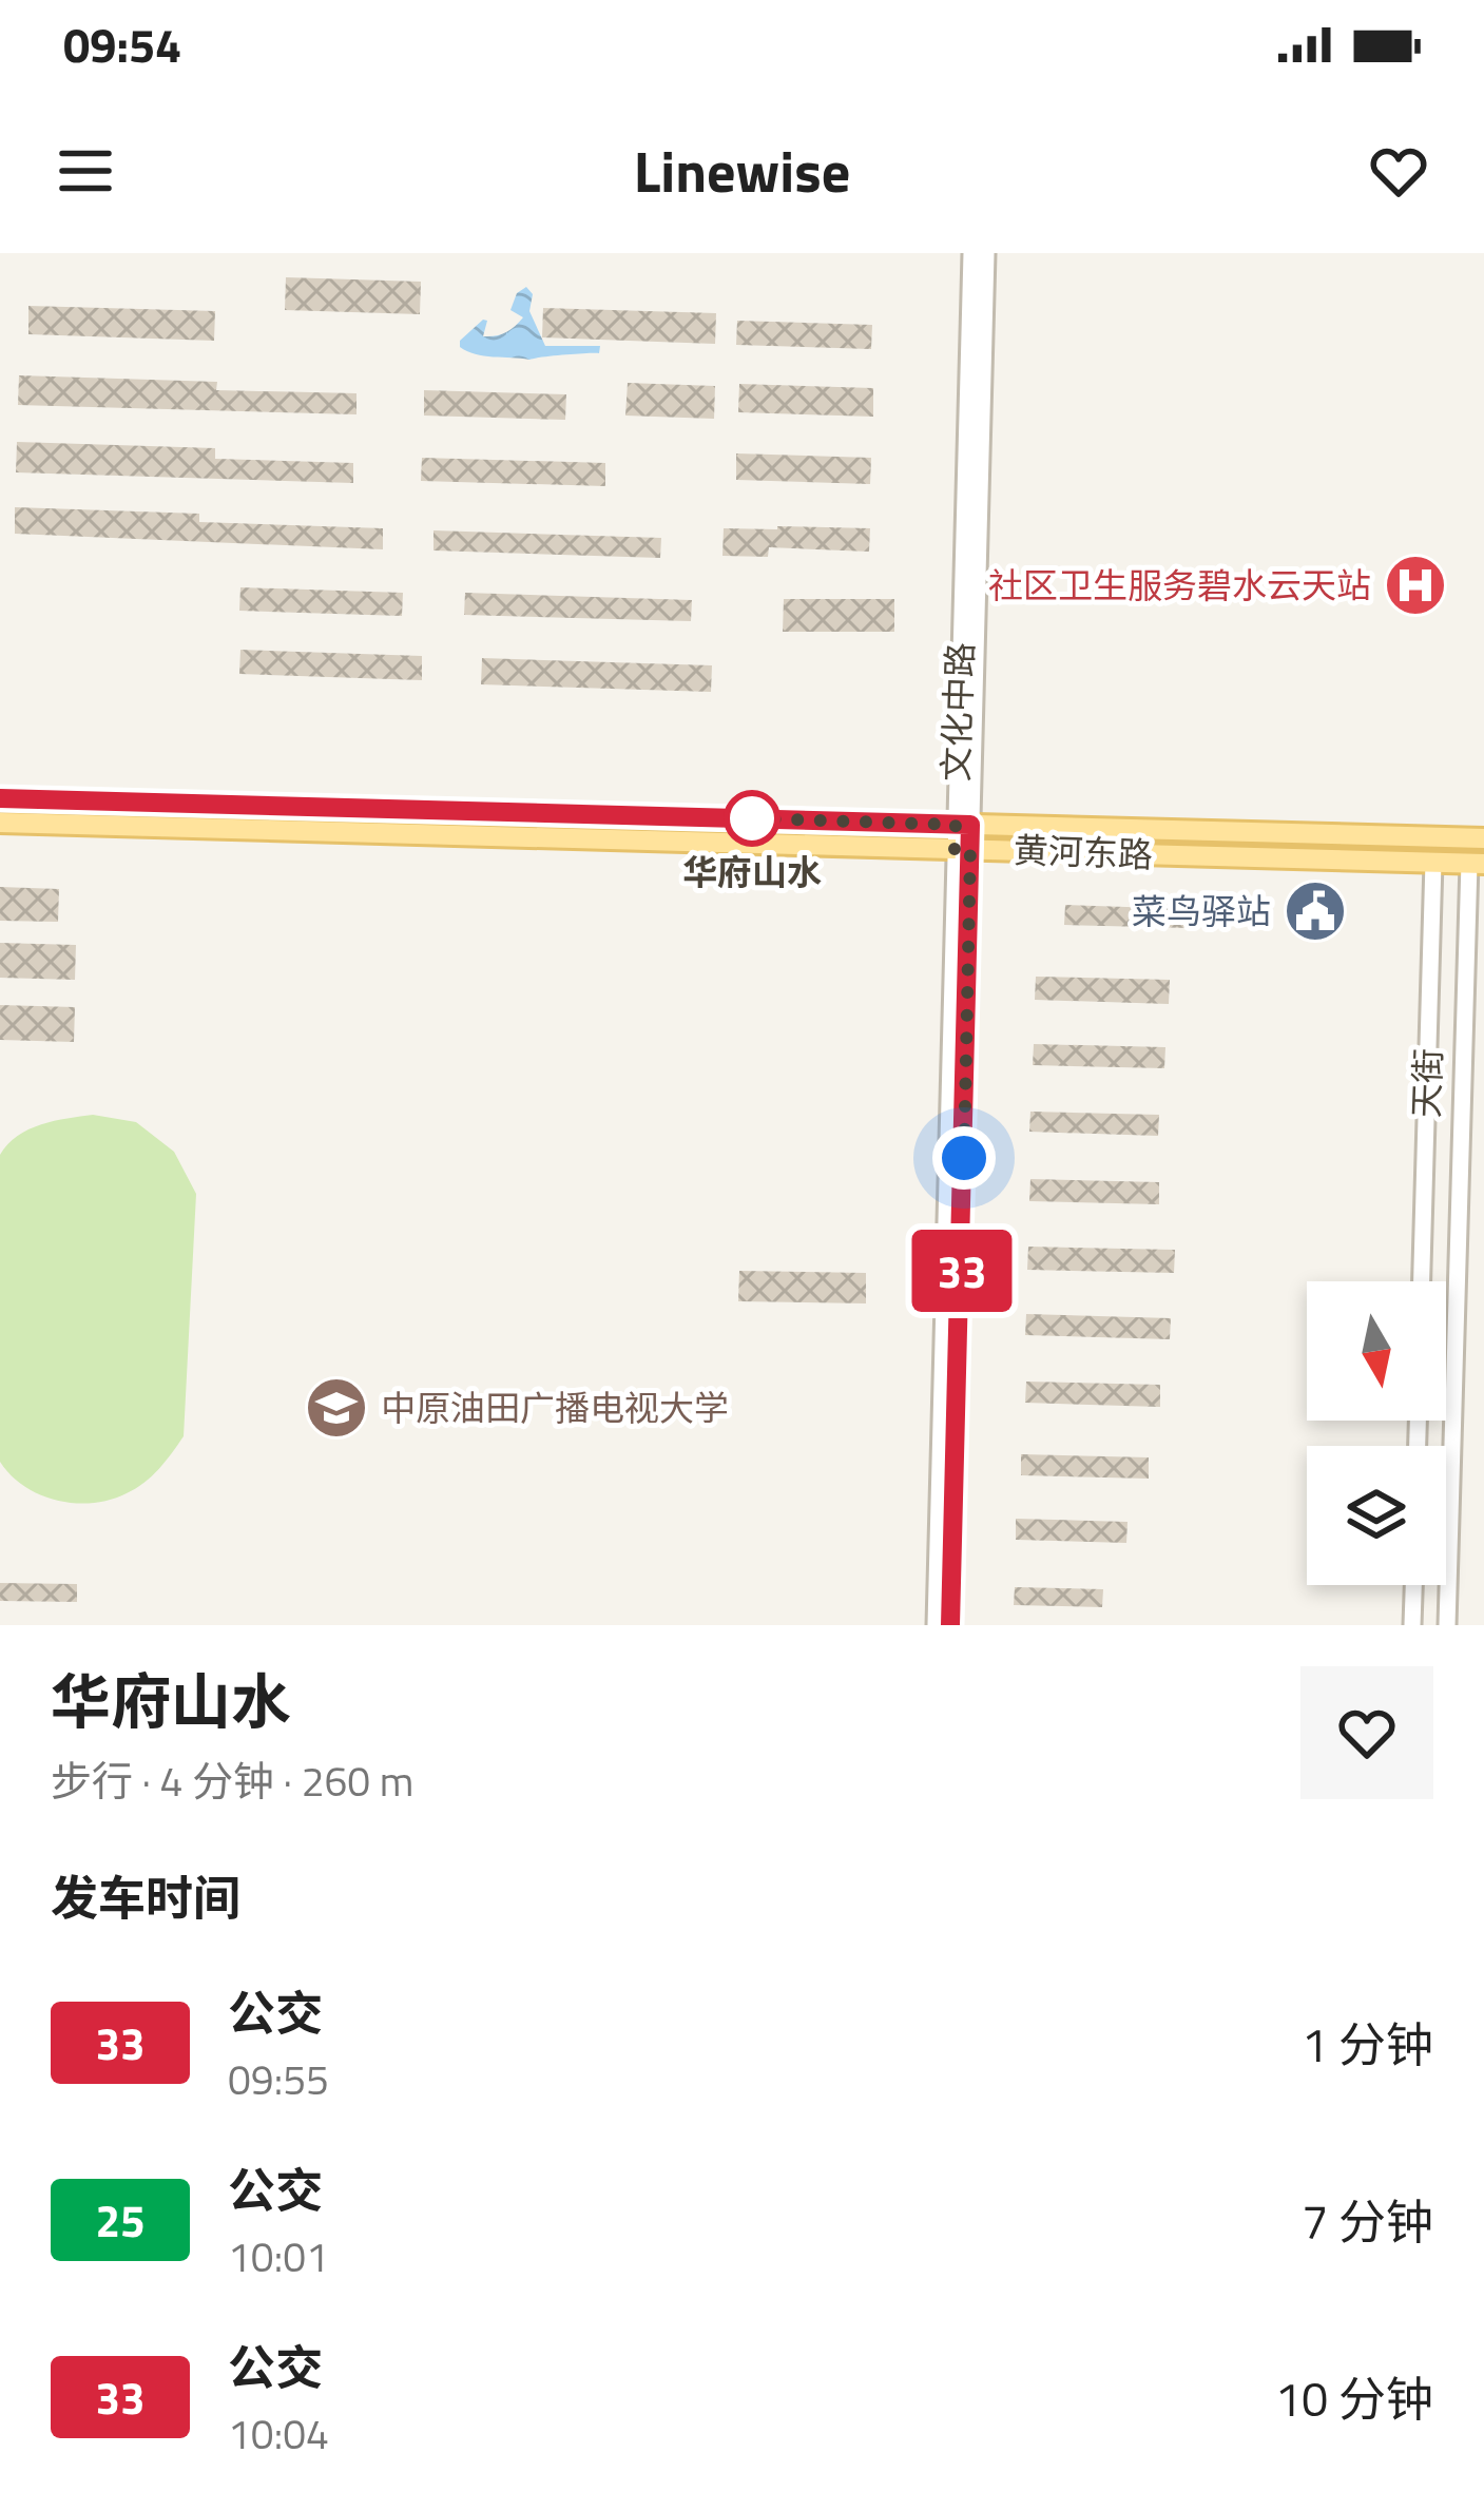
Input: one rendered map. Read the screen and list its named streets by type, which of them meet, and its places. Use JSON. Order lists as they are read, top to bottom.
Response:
{
  "streets": {
    "main road": ["黄河东路"],
    "street": ["文化中路", "天街"]
  },
  "crossings": [
    ["文化中路", "黄河东路"],
    ["黄河东路", "天街"]
  ],
  "places": {
    "hospital": ["社区卫生服务碧水云天站"],
    "other": ["华府山水"],
    "public building": ["菜鸟驿站"],
    "school or university": ["中原油田广播电视大学"]
  },
  "lines": ["bus line 33"],
  "north": "bottom",
  "page": {
    "status": "09:54",
    "header": "Linewise",
    "on_map": "33",
    "heading": [
      ["华府山水", "步行 · 4 分钟 · 260 m"],
      "发车时间"
    ],
    "list": [
      {
        "mark": "33",
        "name": "公交",
        "note": "09:55",
        "value": "1 分钟"
      },
      {
        "mark": "25",
        "name": "公交",
        "note": "10:01",
        "value": "7 分钟"
      },
      {
        "mark": "33",
        "name": "公交",
        "note": "10:04",
        "value": "10 分钟"
      }
    ]
  }
}
